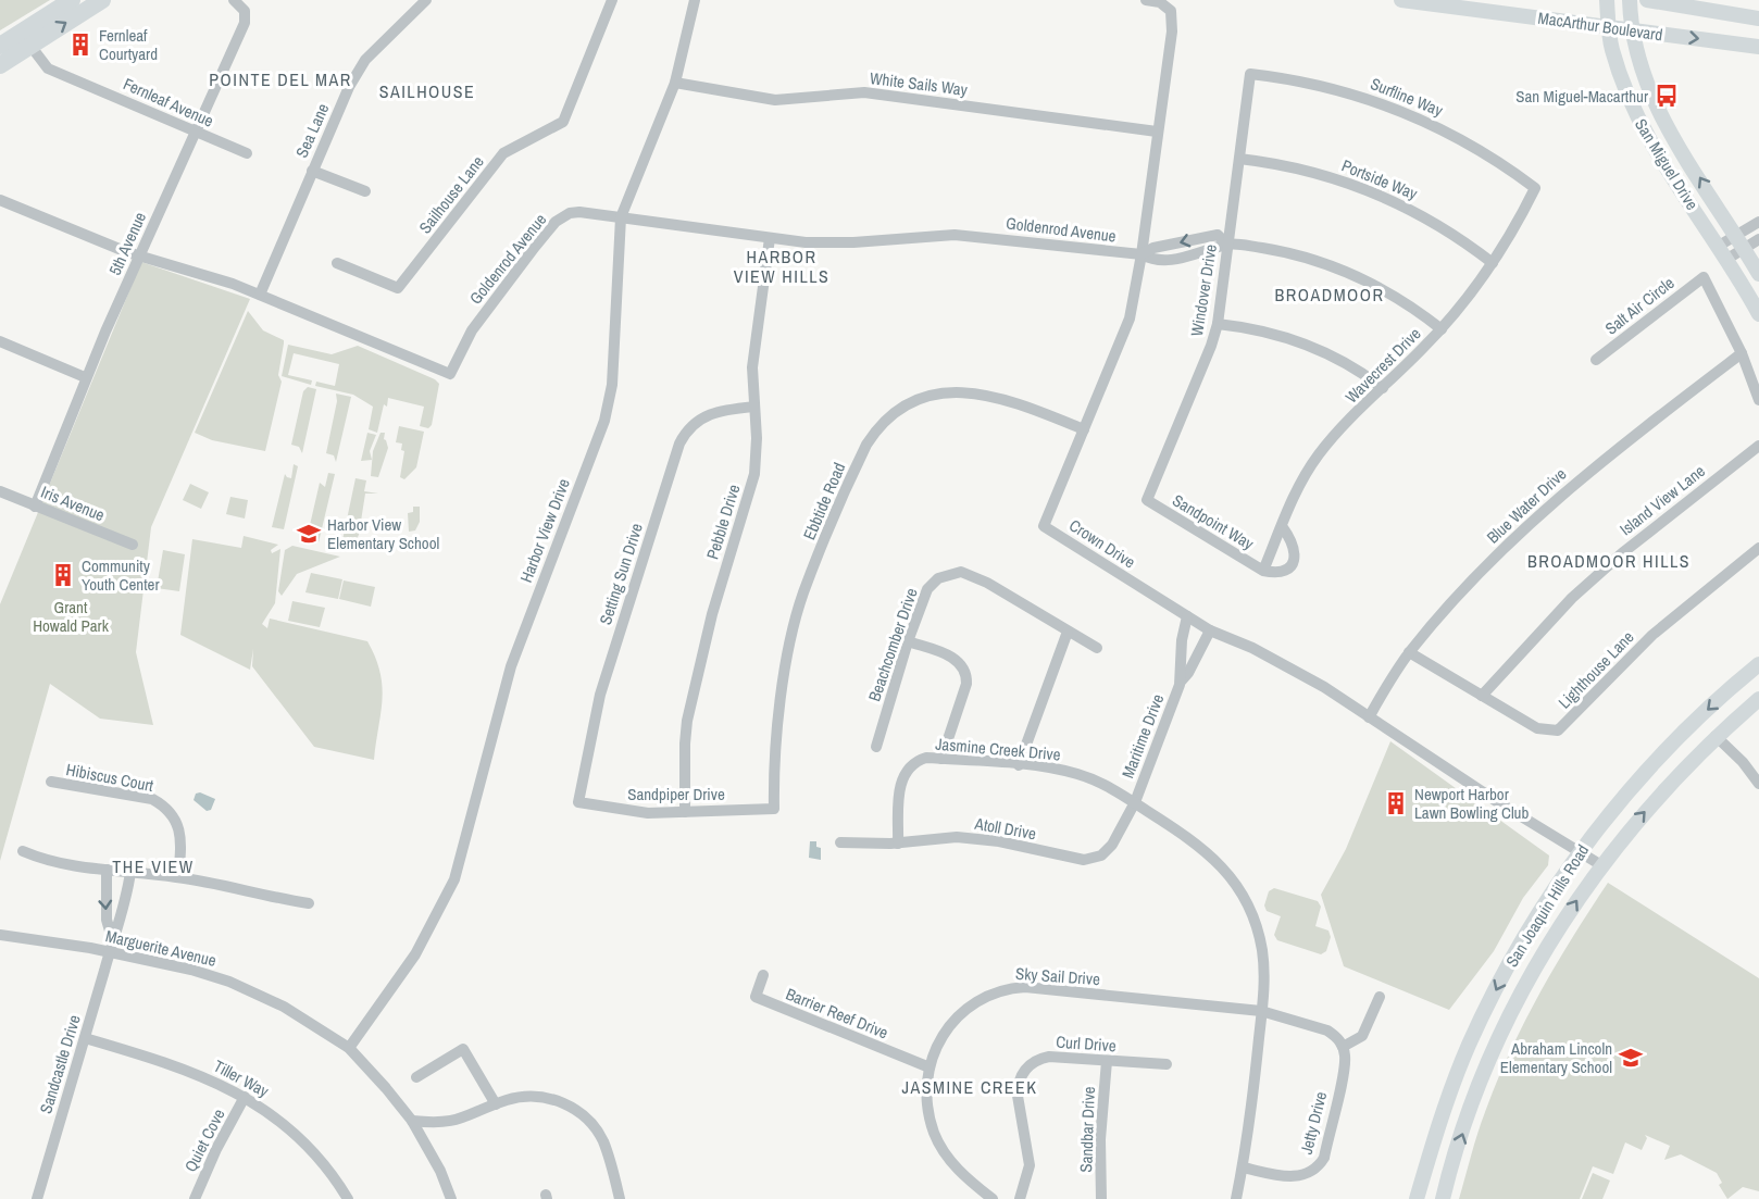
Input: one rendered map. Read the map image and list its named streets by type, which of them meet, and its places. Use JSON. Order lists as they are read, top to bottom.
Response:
{
  "streets": {
    "main road": ["MacArthur Boulevard", "San Miguel Drive", "San Joaquin Hills Road"],
    "street": [
      "White Sails Way",
      "Surfline Way",
      "Fernleaf Avenue",
      "Sea Lane",
      "Portside Way",
      "Sailhouse Lane",
      "Goldenrod Avenue",
      "5th Avenue",
      "Windover Drive",
      "Salt Air Circle",
      "Wavecrest Drive",
      "Island View Lane",
      "Ebbtide Road",
      "Iris Avenue",
      "Blue Water Drive",
      "Pebble Drive",
      "Sandpoint Way",
      "Harbor View Drive",
      "Crown Drive",
      "Setting Sun Drive",
      "Beachcomber Drive",
      "Lighthouse Lane",
      "Maritime Drive",
      "Jasmine Creek Drive",
      "Hibiscus Court",
      "Sandpiper Drive",
      "Atoll Drive",
      "Marguerite Avenue",
      "Sky Sail Drive",
      "Barrier Reef Drive",
      "Curl Drive",
      "Sandcastle Drive",
      "Tiller Way",
      "Jetty Drive",
      "Sandbar Drive",
      "Quiet Cove"
    ]
  },
  "crossings": [
    ["MacArthur Boulevard", "San Miguel Drive"],
    ["White Sails Way", "Harbor View Drive"],
    ["White Sails Way", "Crown Drive"],
    ["Surfline Way", "Windover Drive"],
    ["Surfline Way", "Wavecrest Drive"],
    ["Fernleaf Avenue", "5th Avenue"],
    ["Sea Lane", "Goldenrod Avenue"],
    ["Portside Way", "Windover Drive"],
    ["Portside Way", "Wavecrest Drive"],
    ["Goldenrod Avenue", "5th Avenue"],
    ["Goldenrod Avenue", "Windover Drive"],
    ["Goldenrod Avenue", "Wavecrest Drive"],
    ["Goldenrod Avenue", "Pebble Drive"],
    ["Goldenrod Avenue", "Harbor View Drive"],
    ["Goldenrod Avenue", "Crown Drive"],
    ["5th Avenue", "Iris Avenue"],
    ["Windover Drive", "Sandpoint Way"],
    ["Salt Air Circle", "Blue Water Drive"],
    ["Wavecrest Drive", "Sandpoint Way"],
    ["Island View Lane", "Lighthouse Lane"],
    ["Ebbtide Road", "Crown Drive"],
    ["Ebbtide Road", "Sandpiper Drive"],
    ["Blue Water Drive", "Crown Drive"],
    ["Blue Water Drive", "Lighthouse Lane"],
    ["Pebble Drive", "Setting Sun Drive"],
    ["Pebble Drive", "Sandpiper Drive"],
    ["Harbor View Drive", "Marguerite Avenue"],
    ["Crown Drive", "Maritime Drive"],
    ["Crown Drive", "San Joaquin Hills Road"],
    ["Setting Sun Drive", "Sandpiper Drive"],
    ["Maritime Drive", "Jasmine Creek Drive"],
    ["Maritime Drive", "Atoll Drive"],
    ["Jasmine Creek Drive", "Atoll Drive"],
    ["Jasmine Creek Drive", "Sky Sail Drive"],
    ["Jasmine Creek Drive", "Jetty Drive"],
    ["Marguerite Avenue", "Sandcastle Drive"],
    ["Sky Sail Drive", "Barrier Reef Drive"],
    ["Curl Drive", "Sandbar Drive"],
    ["Sandcastle Drive", "Tiller Way"],
    ["Tiller Way", "Quiet Cove"]
  ],
  "districts": [
    "POINTE DEL MAR",
    "SAILHOUSE",
    "HARBOR VIEW HILLS",
    "BROADMOOR",
    "BROADMOOR HILLS",
    "THE VIEW",
    "JASMINE CREEK"
  ],
  "parks": ["Grant Howald Park"],
  "places": {
    "building": ["Fernleaf Courtyard", "Community Youth Center", "Newport Harbor Lawn Bowling Club"],
    "bus stop": ["San Miguel-Macarthur"],
    "school or university": ["Harbor View Elementary School", "Abraham Lincoln Elementary School"]
  }
}
